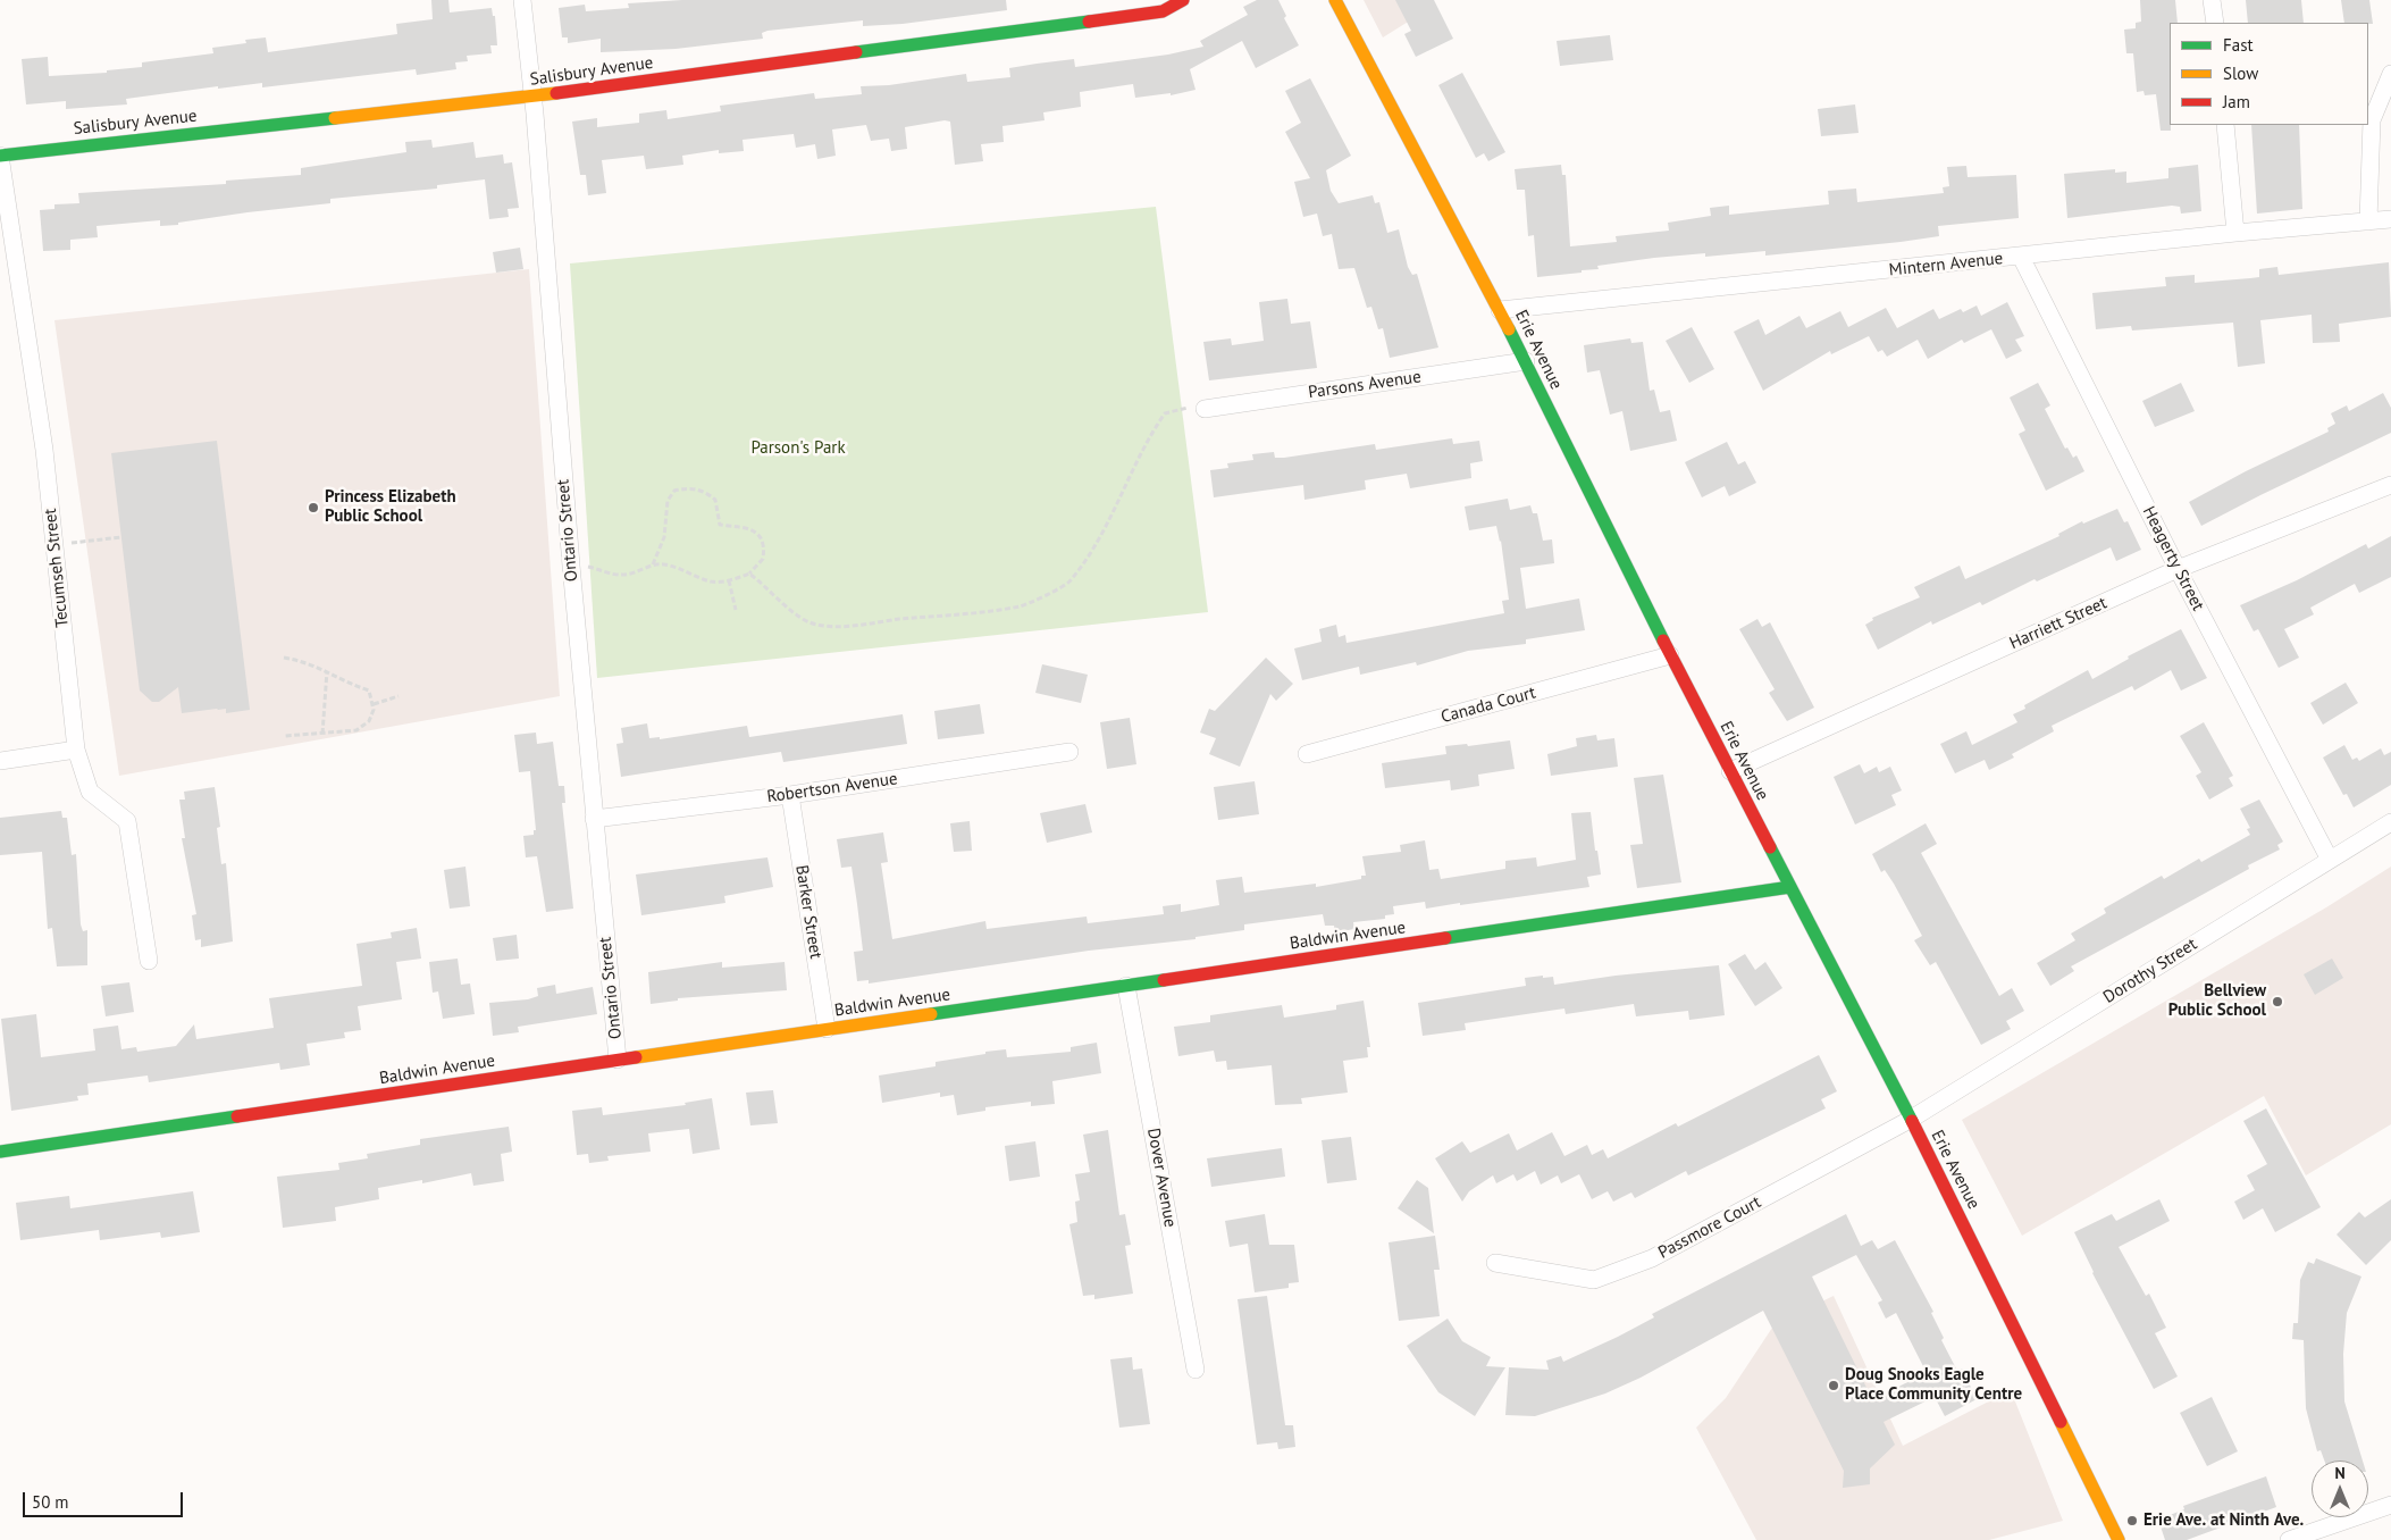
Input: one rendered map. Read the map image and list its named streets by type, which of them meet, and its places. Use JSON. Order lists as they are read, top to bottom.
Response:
{
  "streets": {
    "street": [
      "Salisbury Avenue",
      "Mintern Avenue",
      "Erie Avenue",
      "Parsons Avenue",
      "Ontario Street",
      "Heagerty Street",
      "Tecumseh Street",
      "Harriett Street",
      "Canada Court",
      "Robertson Avenue",
      "Barker Street",
      "Baldwin Avenue",
      "Dorothy Street",
      "Dover Avenue",
      "Passmore Court"
    ]
  },
  "crossings": [
    ["Salisbury Avenue", "Ontario Street"],
    ["Salisbury Avenue", "Tecumseh Street"],
    ["Mintern Avenue", "Erie Avenue"],
    ["Mintern Avenue", "Heagerty Street"],
    ["Erie Avenue", "Parsons Avenue"],
    ["Erie Avenue", "Harriett Street"],
    ["Erie Avenue", "Canada Court"],
    ["Erie Avenue", "Baldwin Avenue"],
    ["Erie Avenue", "Dorothy Street"],
    ["Erie Avenue", "Passmore Court"],
    ["Ontario Street", "Robertson Avenue"],
    ["Ontario Street", "Baldwin Avenue"],
    ["Heagerty Street", "Harriett Street"],
    ["Heagerty Street", "Dorothy Street"],
    ["Robertson Avenue", "Barker Street"],
    ["Barker Street", "Baldwin Avenue"],
    ["Baldwin Avenue", "Dover Avenue"],
    ["Dorothy Street", "Passmore Court"]
  ],
  "parks": ["Parson's Park"],
  "places": [
    "Princess Elizabeth Public School",
    "Bellview Public School",
    "Doug Snooks Eagle Place Community Centre",
    "Erie Ave. at Ninth Ave."
  ],
  "legend": ["Fast", "Slow", "Jam"],
  "scale_bar": "50 m",
  "north": "top"
}
